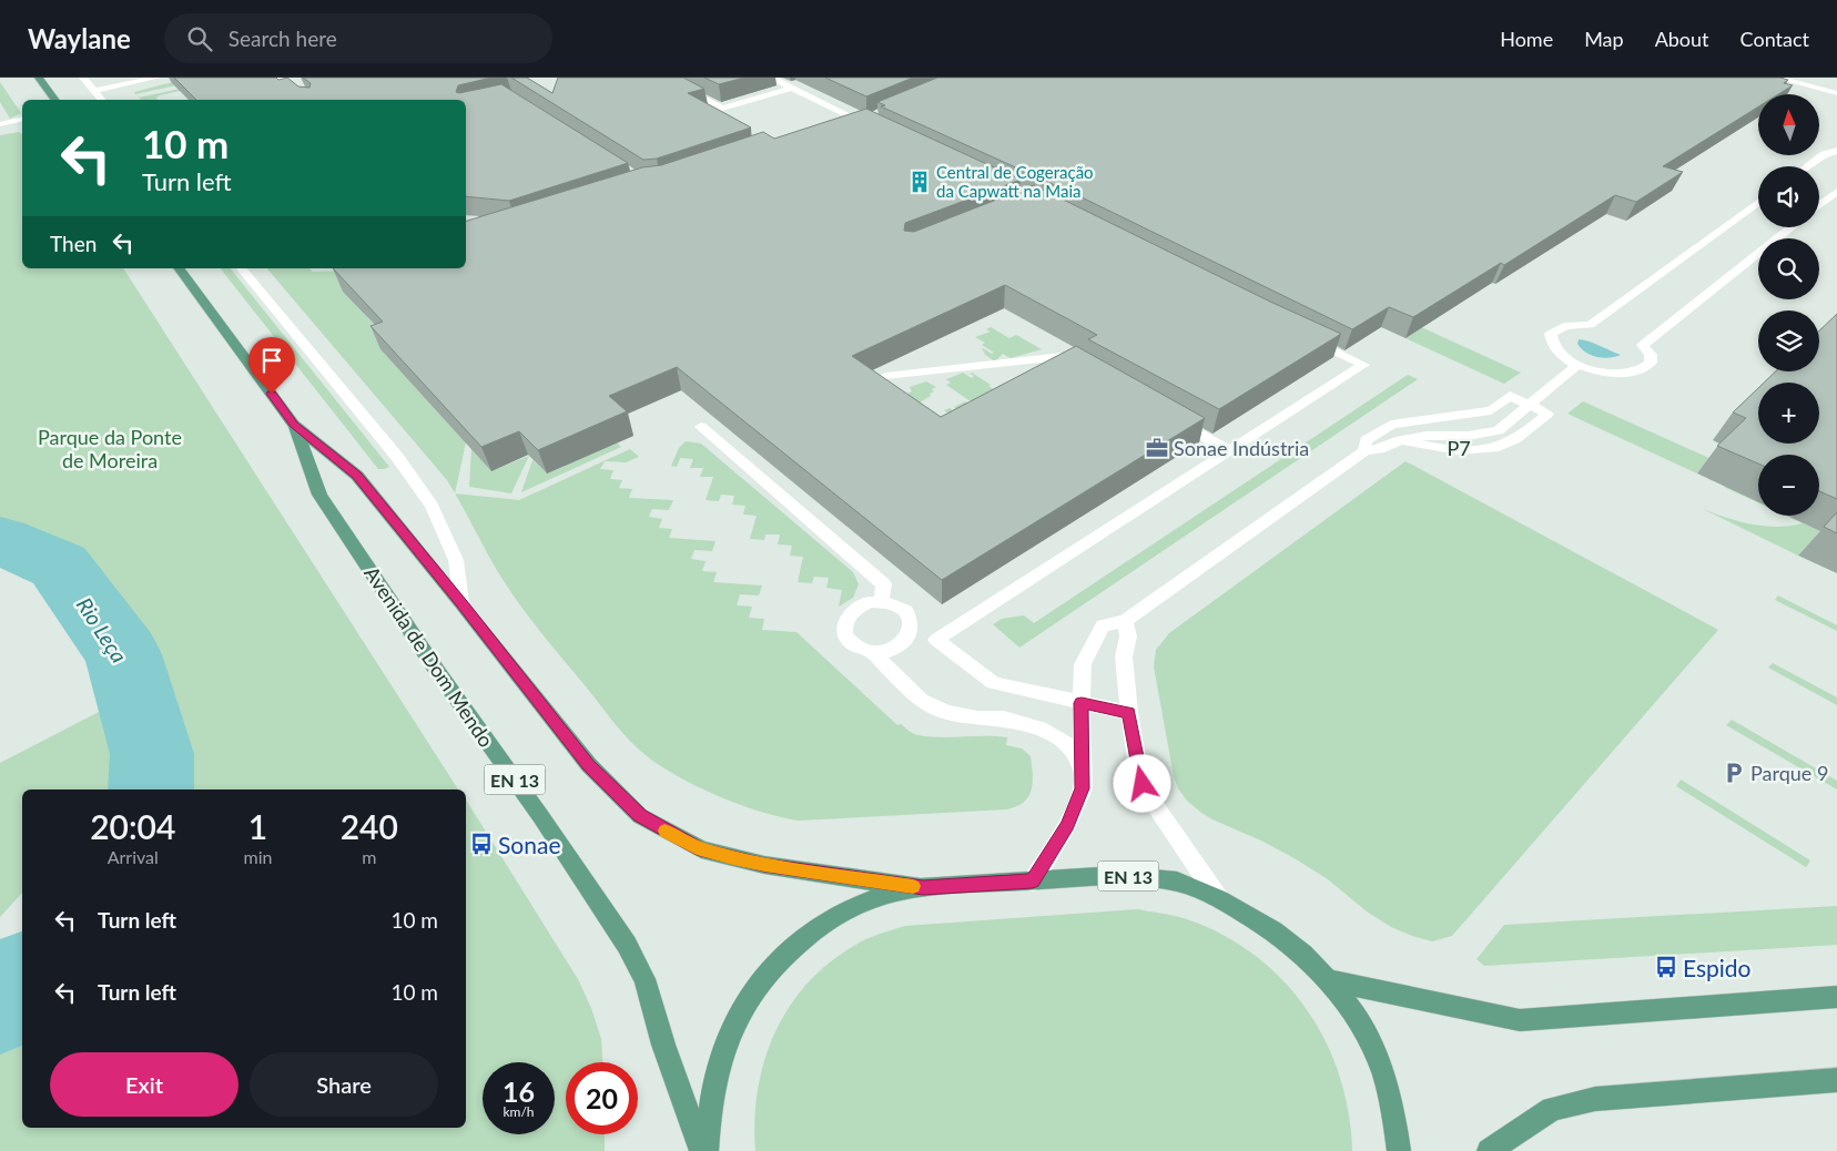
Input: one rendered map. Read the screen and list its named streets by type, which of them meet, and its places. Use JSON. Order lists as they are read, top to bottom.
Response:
{
  "streets": {
    "main road": ["Avenida de Dom Mendo", "EN 13"],
    "lane": ["P7"]
  },
  "crossings": [
    ["Avenida de Dom Mendo", "EN 13"]
  ],
  "water": ["Rio Leça"],
  "parks": ["Parque da Ponte de Moreira"],
  "places": {
    "building": ["Central de Cogeração da Capwatt na Maia"],
    "office": ["Sonae Indústria"],
    "parking": ["Parque 9"],
    "bus stop": ["Sonae", "Espido"]
  },
  "north": "top",
  "page": {
    "header": "Waylane",
    "search": "Search here",
    "nav": [
      "Home",
      "Map",
      "About",
      "Contact"
    ],
    "map_buttons": ["+", "−"],
    "turn": ["10 m", "Turn left"],
    "then": "Then",
    "eta": [
      "20:04",
      "Arrival",
      "1",
      "min",
      "240",
      "m"
    ],
    "list": [
      {
        "name": "Turn left",
        "value": "10 m"
      },
      {
        "name": "Turn left",
        "value": "10 m"
      }
    ],
    "buttons": ["Exit", "Share"],
    "speed": "16 km/h",
    "limit": "20"
  }
}
